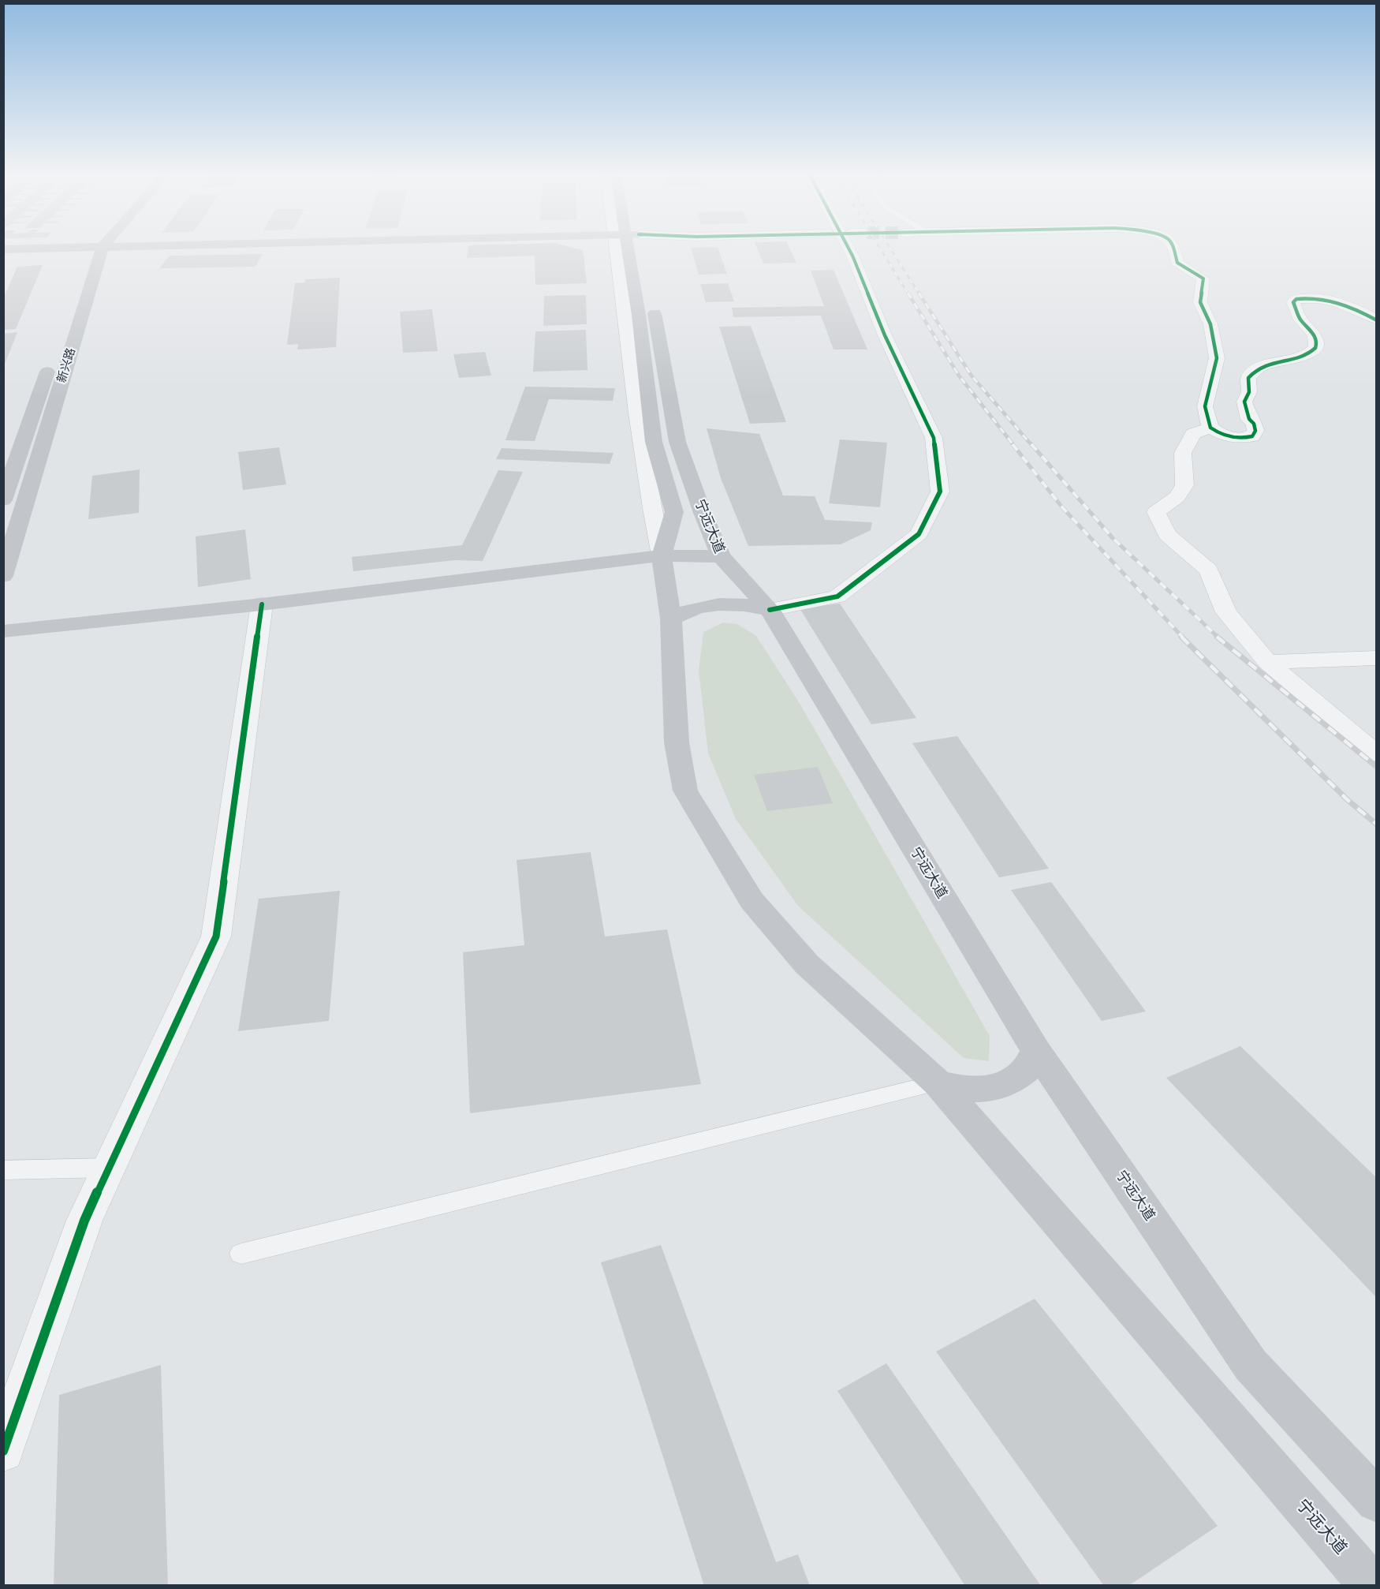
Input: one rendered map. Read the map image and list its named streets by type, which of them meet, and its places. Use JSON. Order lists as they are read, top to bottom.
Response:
{
  "streets": {
    "main road": ["新兴路", "宁远大道"]
  }
}
